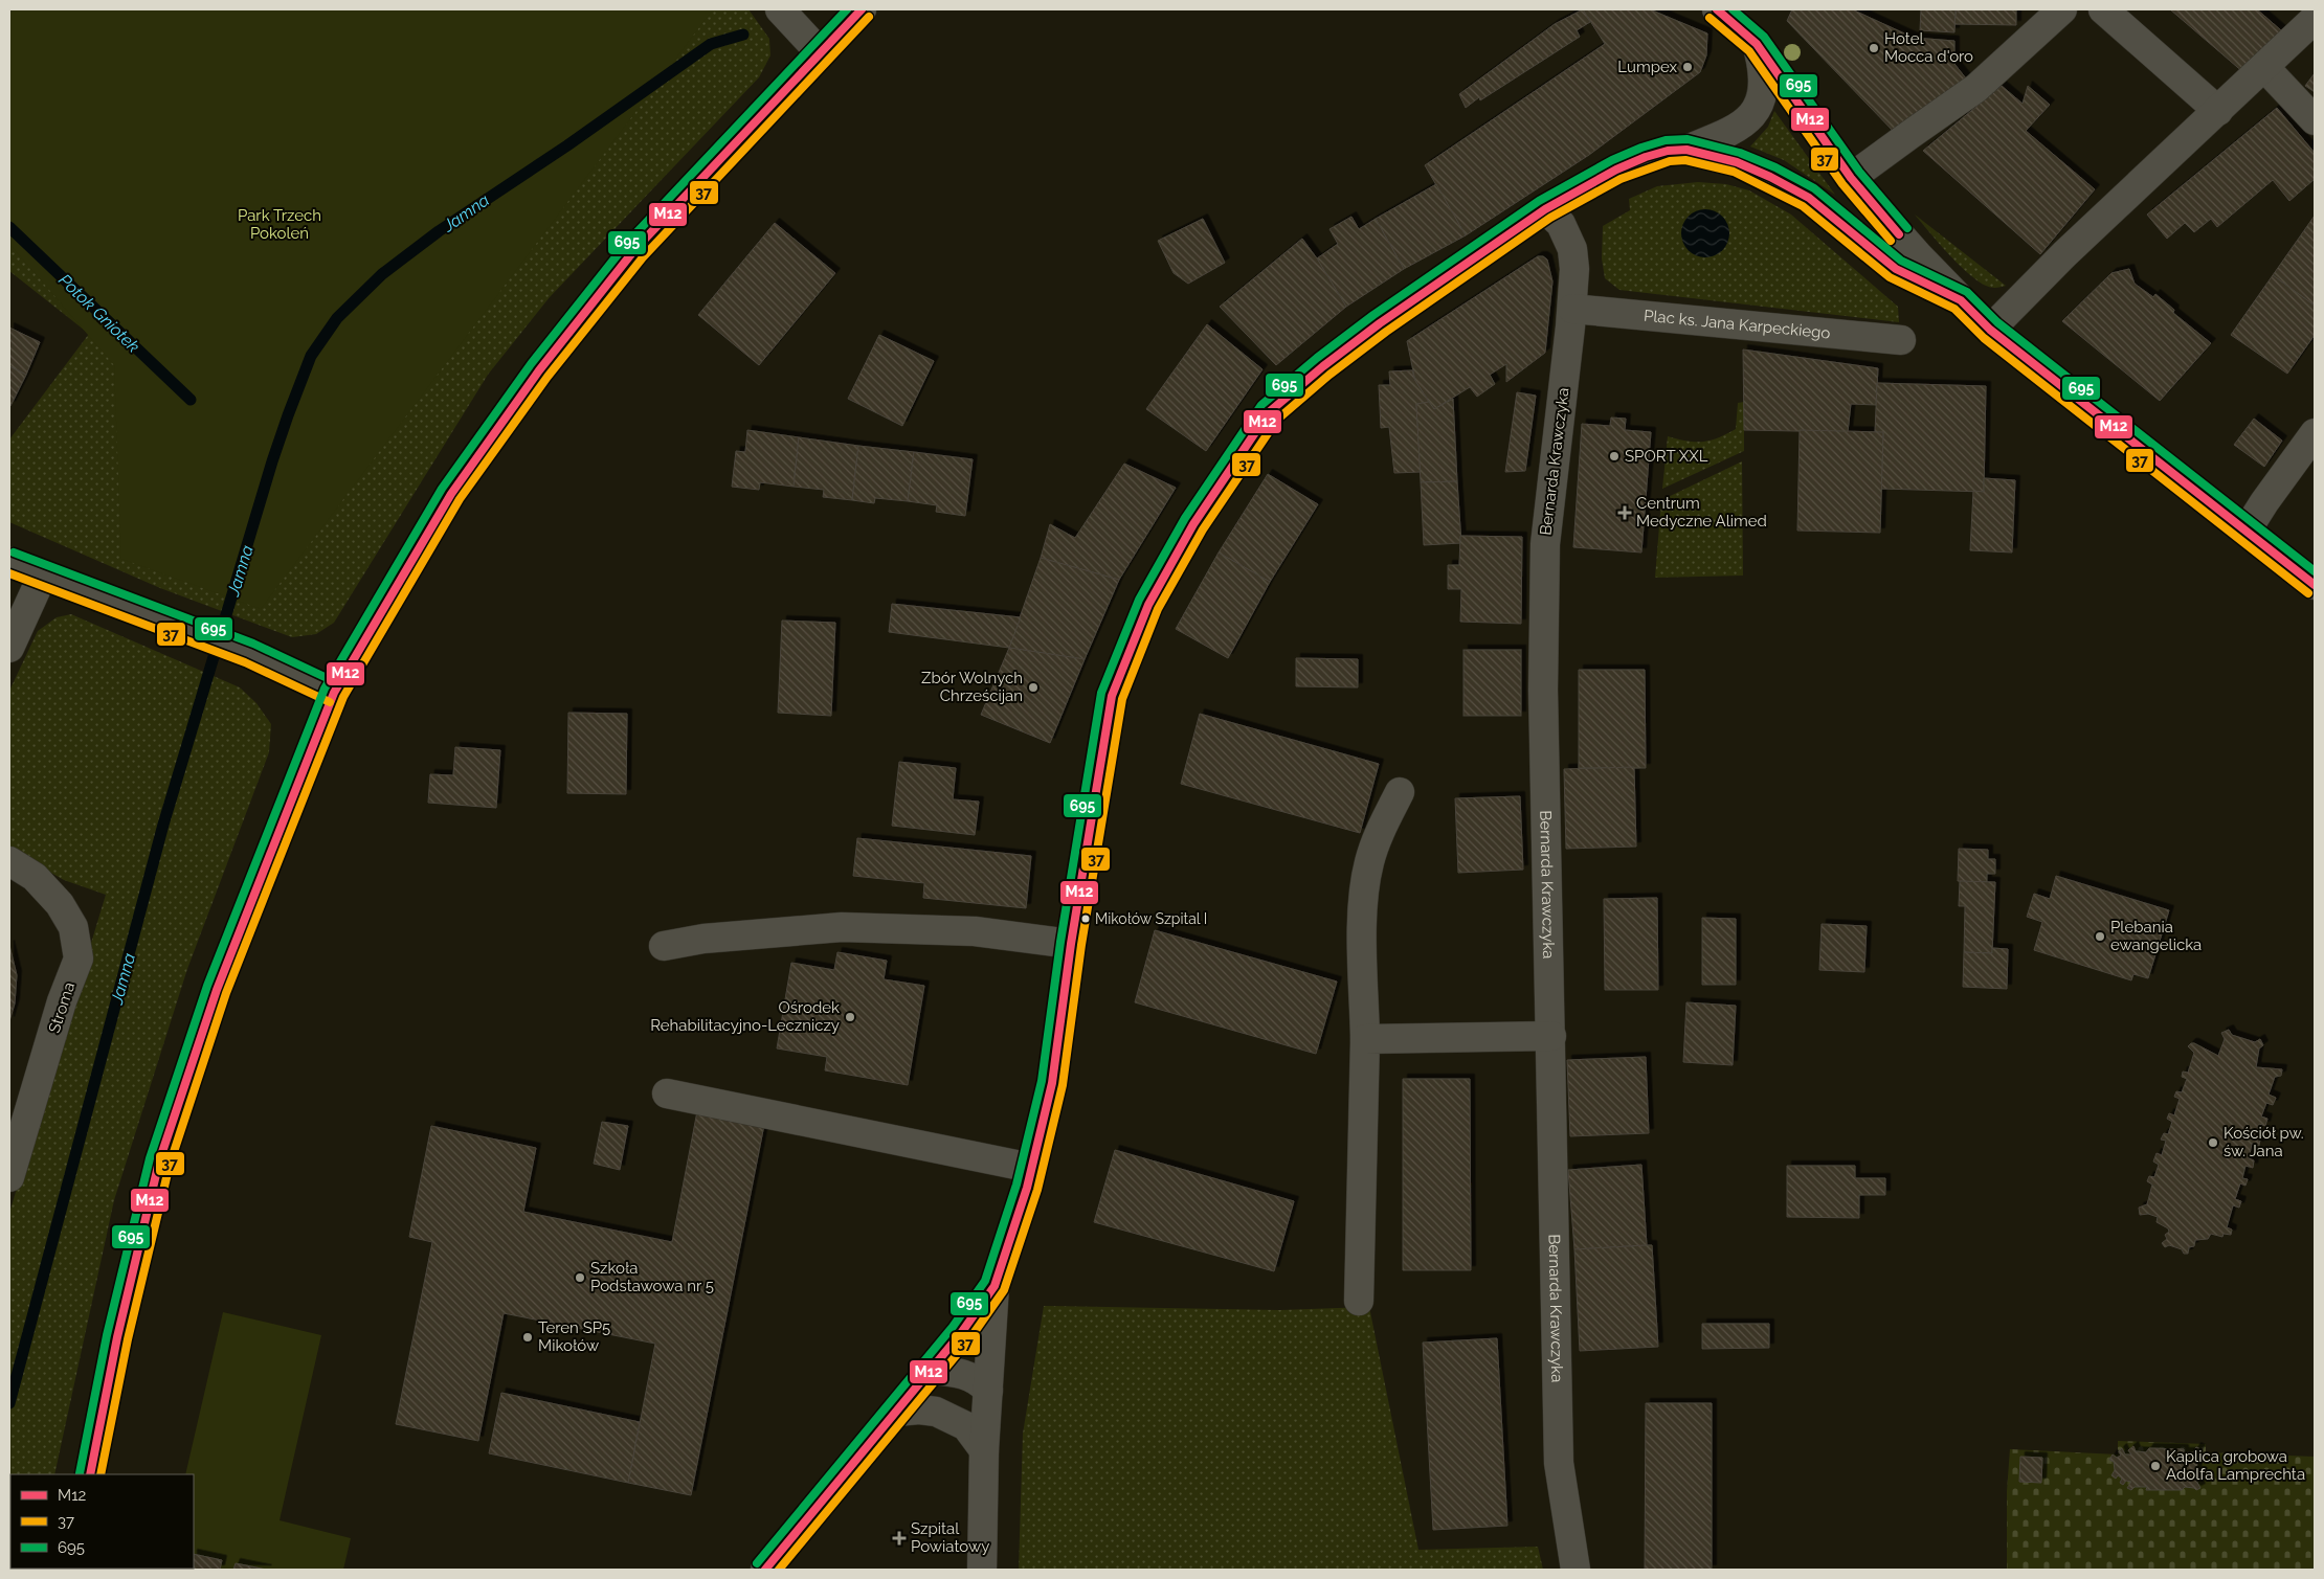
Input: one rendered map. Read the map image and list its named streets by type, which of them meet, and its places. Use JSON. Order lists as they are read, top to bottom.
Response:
{
  "streets": {
    "street": ["Plac ks. Jana Karpeckiego", "Bernarda Krawczyka", "Stroma"]
  },
  "crossings": [
    ["Plac ks. Jana Karpeckiego", "Bernarda Krawczyka"]
  ],
  "water": ["Jamna", "Potok Gniotek"],
  "parks": ["Park Trzech Pokoleń"],
  "places": {
    "other": [
      "Hotel Mocca d'oro",
      "Lumpex",
      "SPORT XXL",
      "Zbór Wolnych Chrześcijan",
      "Mikołów Szpital I",
      "Plebania ewangelicka",
      "Ośrodek Rehabilitacyjno-Leczniczy",
      "Kościół pw. św. Jana",
      "Szkoła Podstawowa nr 5",
      "Teren SP5 Mikołów",
      "Kaplica grobowa Adolfa Lamprechta"
    ],
    "health": ["Centrum Medyczne Alimed", "Szpital Powiatowy"]
  },
  "lines": ["transit line M12", "transit line 695", "transit line 37"],
  "legend": ["M12", "37", "695"]
}
